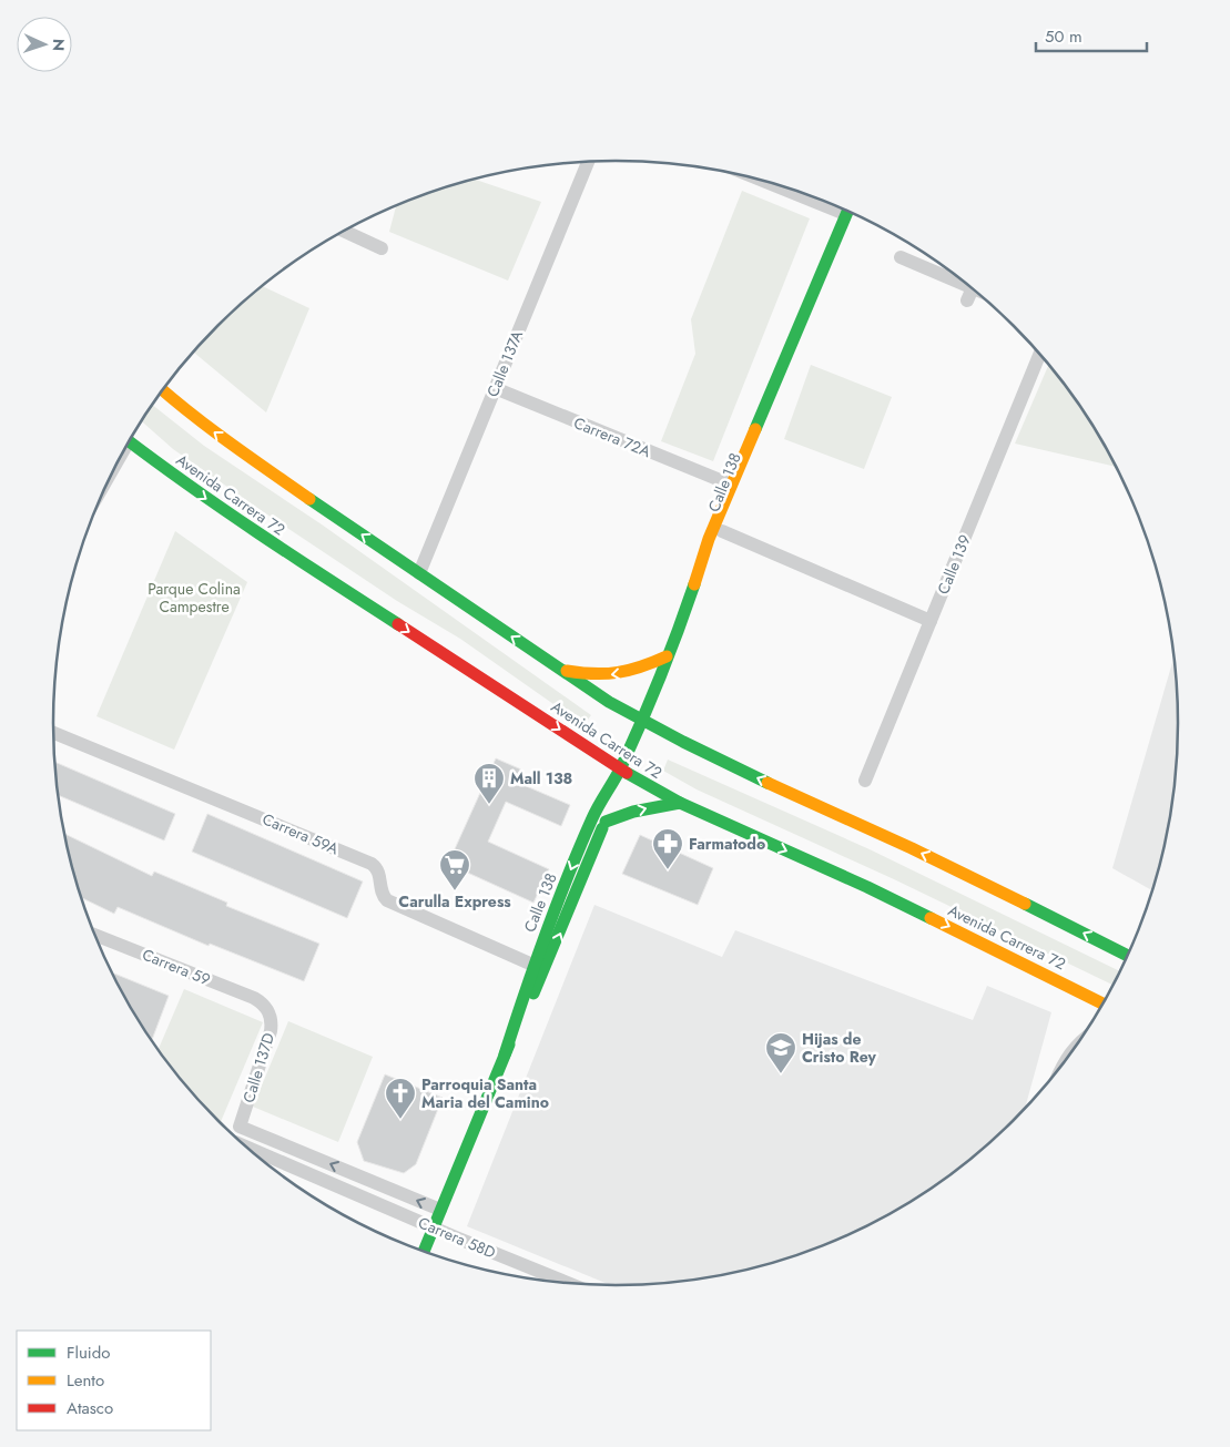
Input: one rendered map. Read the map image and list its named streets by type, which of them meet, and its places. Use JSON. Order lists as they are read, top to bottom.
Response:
{
  "streets": {
    "main road": ["Calle 138", "Avenida Carrera 72"],
    "street": [
      "Calle 137A",
      "Carrera 72A",
      "Calle 139",
      "Carrera 59A",
      "Carrera 59",
      "Calle 137D",
      "Carrera 58D"
    ]
  },
  "crossings": [
    ["Calle 137A", "Carrera 72A"],
    ["Carrera 72A", "Calle 138"],
    ["Calle 138", "Avenida Carrera 72"],
    ["Calle 138", "Carrera 59A"],
    ["Calle 138", "Carrera 58D"],
    ["Carrera 59", "Calle 137D"],
    ["Calle 137D", "Carrera 58D"]
  ],
  "parks": ["Parque Colina Campestre"],
  "places": {
    "building": ["Mall 138"],
    "pharmacy": ["Farmatodo"],
    "supermarket": ["Carulla Express"],
    "school or university": ["Hijas de Cristo Rey"],
    "church": ["Parroquia Santa Maria del Camino"]
  },
  "legend": ["Fluido", "Lento", "Atasco"],
  "scale_bar": "50 m",
  "north": "right"
}
